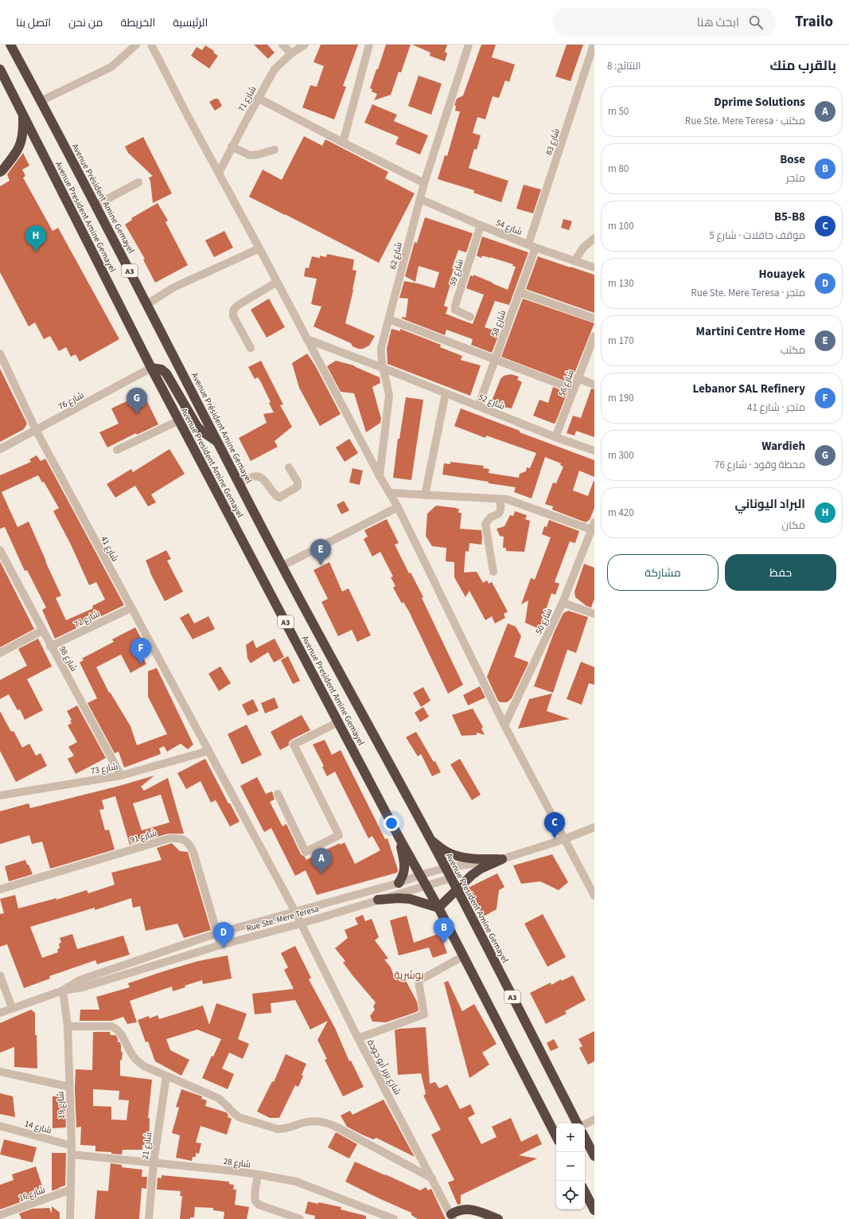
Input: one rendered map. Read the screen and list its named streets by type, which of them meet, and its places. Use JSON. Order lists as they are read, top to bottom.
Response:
{
  "streets": {
    "highway": ["Avenue Président Amine Gemayel", "Avenue President Amine Gemayel", "A3"],
    "street": [
      "شارع 71",
      "شارع 83",
      "شارع 54",
      "شارع 62",
      "شارع 59",
      "شارع 58",
      "شارع 56",
      "شارع 76",
      "شارع 52",
      "شارع 41",
      "شارع 72",
      "شارع 50",
      "شارع 98",
      "شارع 73",
      "شارع 91",
      "Rue Ste. Mere Teresa",
      "شارع بربر أبو جودة",
      "شارع 19",
      "شارع 14",
      "شارع 21",
      "شارع 28",
      "شارع 16"
    ]
  },
  "crossings": [
    ["شارع 83", "شارع 54"],
    ["شارع 83", "شارع 58"],
    ["Avenue Président Amine Gemayel", "Avenue President Amine Gemayel"],
    ["Avenue President Amine Gemayel", "A3"],
    ["Avenue President Amine Gemayel", "شارع 76"],
    ["Avenue President Amine Gemayel", "Rue Ste. Mere Teresa"],
    ["شارع 54", "شارع 62"],
    ["شارع 54", "شارع 59"],
    ["شارع 54", "شارع 58"],
    ["شارع 62", "شارع 52"],
    ["شارع 58", "شارع 52"],
    ["شارع 56", "شارع 52"],
    ["شارع 76", "شارع 41"],
    ["شارع 41", "شارع 72"],
    ["شارع 41", "شارع 73"],
    ["شارع 41", "Rue Ste. Mere Teresa"],
    ["شارع 41", "شارع بربر أبو جودة"],
    ["شارع 72", "شارع 98"],
    ["شارع 98", "شارع 73"],
    ["شارع 91", "Rue Ste. Mere Teresa"],
    ["Rue Ste. Mere Teresa", "شارع بربر أبو جودة"],
    ["Rue Ste. Mere Teresa", "شارع 19"],
    ["شارع 19", "شارع 14"],
    ["شارع 19", "شارع 28"],
    ["شارع 19", "شارع 16"],
    ["شارع 21", "شارع 28"]
  ],
  "districts": ["بوشرية"],
  "page": {
    "header": "Trailo",
    "search": "ابحث هنا",
    "nav": [
      "الرئيسية",
      "الخريطة",
      "من نحن",
      "اتصل بنا"
    ],
    "heading": ["بالقرب منك", "النتائج: 8"],
    "list": [
      {
        "mark": "A",
        "name": "Dprime Solutions",
        "note": "مكتب · Rue Ste. Mere Teresa",
        "value": "50 m"
      },
      {
        "mark": "B",
        "name": "Bose",
        "note": "متجر",
        "value": "80 m"
      },
      {
        "mark": "C",
        "name": "B5-B8",
        "note": "موقف حافلات · شارع 5",
        "value": "100 m"
      },
      {
        "mark": "D",
        "name": "Houayek",
        "note": "متجر · Rue Ste. Mere Teresa",
        "value": "130 m"
      },
      {
        "mark": "E",
        "name": "Martini Centre Home",
        "note": "مكتب",
        "value": "170 m"
      },
      {
        "mark": "F",
        "name": "Lebanor SAL Refinery",
        "note": "متجر · شارع 41",
        "value": "190 m"
      },
      {
        "mark": "G",
        "name": "Wardieh",
        "note": "محطة وقود · شارع 76",
        "value": "300 m"
      },
      {
        "mark": "H",
        "name": "البراد اليوناني",
        "note": "مكان",
        "value": "420 m"
      }
    ],
    "pins": [
      "H",
      "G",
      "E",
      "F",
      "C",
      "A",
      "B",
      "D"
    ],
    "buttons": ["حفظ", "مشاركة"],
    "map_buttons": ["+", "−"]
  }
}
